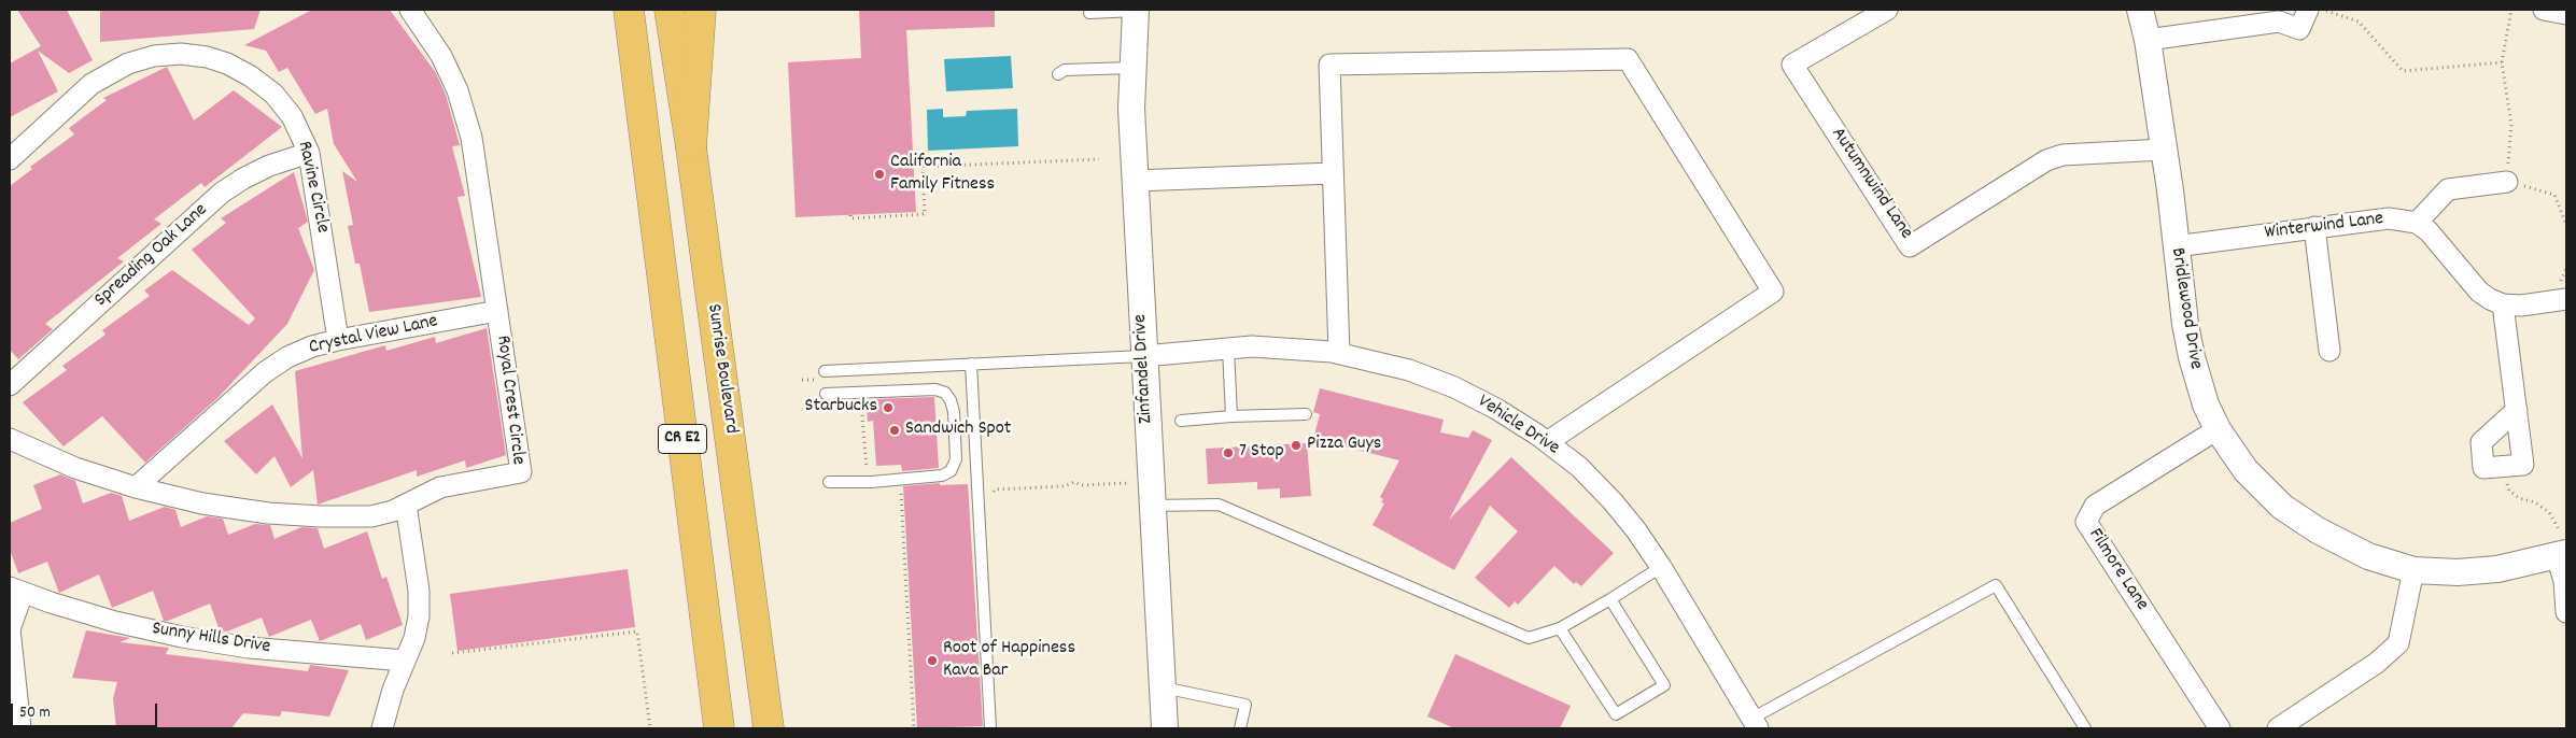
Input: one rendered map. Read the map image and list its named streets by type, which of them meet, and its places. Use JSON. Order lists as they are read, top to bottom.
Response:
{
  "streets": {
    "main road": ["Sunrise Boulevard", "CR E2"],
    "street": [
      "Autumnwind Lane",
      "Ravine Circle",
      "Winterwind Lane",
      "Spreading Oak Lane",
      "Bridlewood Drive",
      "Crystal View Lane",
      "Zinfandel Drive",
      "Royal Crest Circle",
      "Vehicle Drive",
      "Filmore Lane",
      "Sunny Hills Drive"
    ]
  },
  "crossings": [
    ["Autumnwind Lane", "Bridlewood Drive"],
    ["Ravine Circle", "Spreading Oak Lane"],
    ["Ravine Circle", "Crystal View Lane"],
    ["Winterwind Lane", "Bridlewood Drive"],
    ["Bridlewood Drive", "Filmore Lane"],
    ["Crystal View Lane", "Royal Crest Circle"],
    ["Zinfandel Drive", "Vehicle Drive"]
  ],
  "places": [
    "California Family Fitness",
    "Starbucks",
    "Sandwich Spot",
    "Pizza Guys",
    "7 Stop",
    "Root of Happiness Kava Bar"
  ],
  "scale_bar": "50 m"
}
